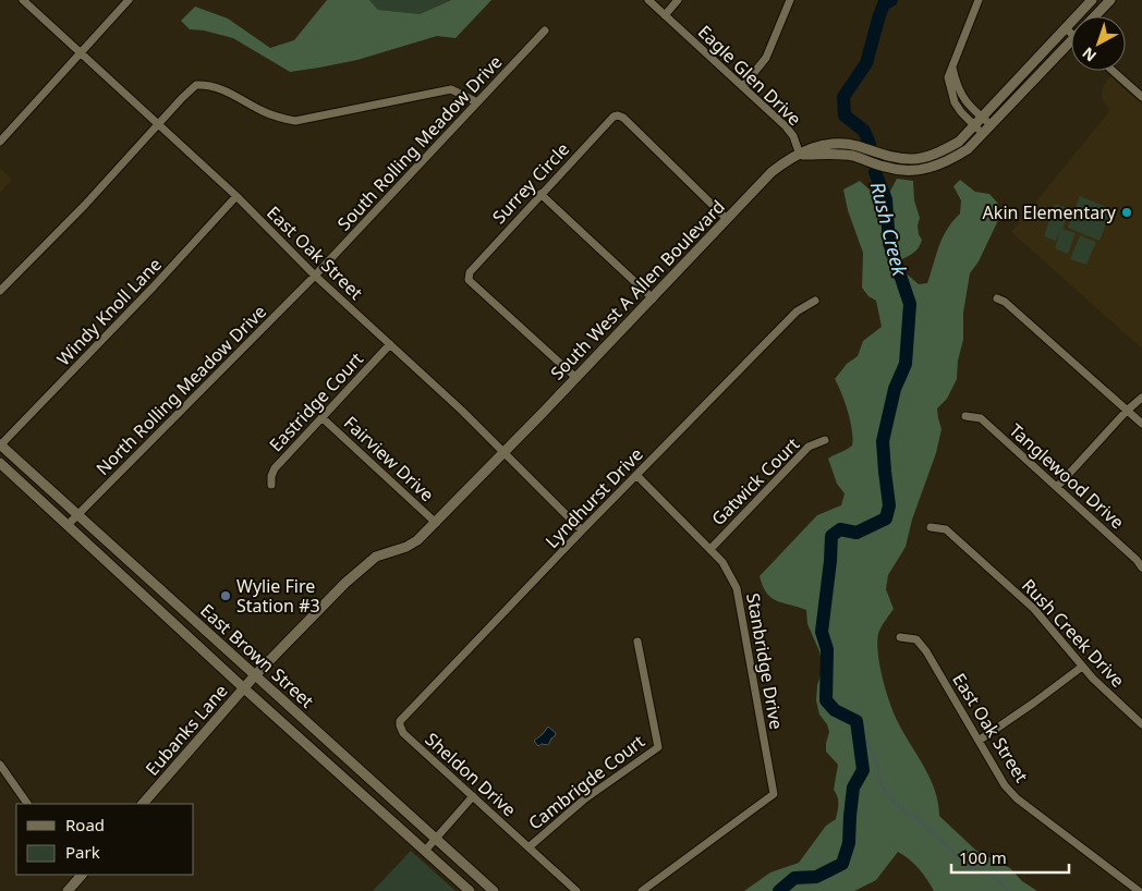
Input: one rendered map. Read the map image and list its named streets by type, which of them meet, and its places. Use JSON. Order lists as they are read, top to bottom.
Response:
{
  "streets": {
    "street": [
      "Eagle Glen Drive",
      "South Rolling Meadow Drive",
      "Surrey Circle",
      "East Oak Street",
      "South West A Allen Boulevard",
      "Windy Knoll Lane",
      "North Rolling Meadow Drive",
      "Eastridge Court",
      "Fairview Drive",
      "Tanglewood Drive",
      "Gatwick Court",
      "Lyndhurst Drive",
      "Rush Creek Drive",
      "East Brown Street",
      "Stanbridge Drive",
      "Eubanks Lane",
      "Sheldon Drive",
      "Cambrigde Court"
    ]
  },
  "crossings": [
    ["Eagle Glen Drive", "South West A Allen Boulevard"],
    ["South Rolling Meadow Drive", "East Oak Street"],
    ["South Rolling Meadow Drive", "North Rolling Meadow Drive"],
    ["Surrey Circle", "South West A Allen Boulevard"],
    ["East Oak Street", "South West A Allen Boulevard"],
    ["East Oak Street", "Windy Knoll Lane"],
    ["East Oak Street", "North Rolling Meadow Drive"],
    ["East Oak Street", "Eastridge Court"],
    ["East Oak Street", "Lyndhurst Drive"],
    ["South West A Allen Boulevard", "Fairview Drive"],
    ["South West A Allen Boulevard", "Eubanks Lane"],
    ["Windy Knoll Lane", "East Brown Street"],
    ["North Rolling Meadow Drive", "East Brown Street"],
    ["Eastridge Court", "Fairview Drive"],
    ["Fairview Drive", "Eubanks Lane"],
    ["Gatwick Court", "Stanbridge Drive"],
    ["Lyndhurst Drive", "Stanbridge Drive"],
    ["Lyndhurst Drive", "Sheldon Drive"],
    ["East Brown Street", "Eubanks Lane"],
    ["Sheldon Drive", "Cambrigde Court"]
  ],
  "water": ["Rush Creek"],
  "places": ["Akin Elementary", "Wylie Fire Station #3"],
  "legend": ["Road", "Park"],
  "scale_bar": "100 m",
  "north": "bottom left"
}
